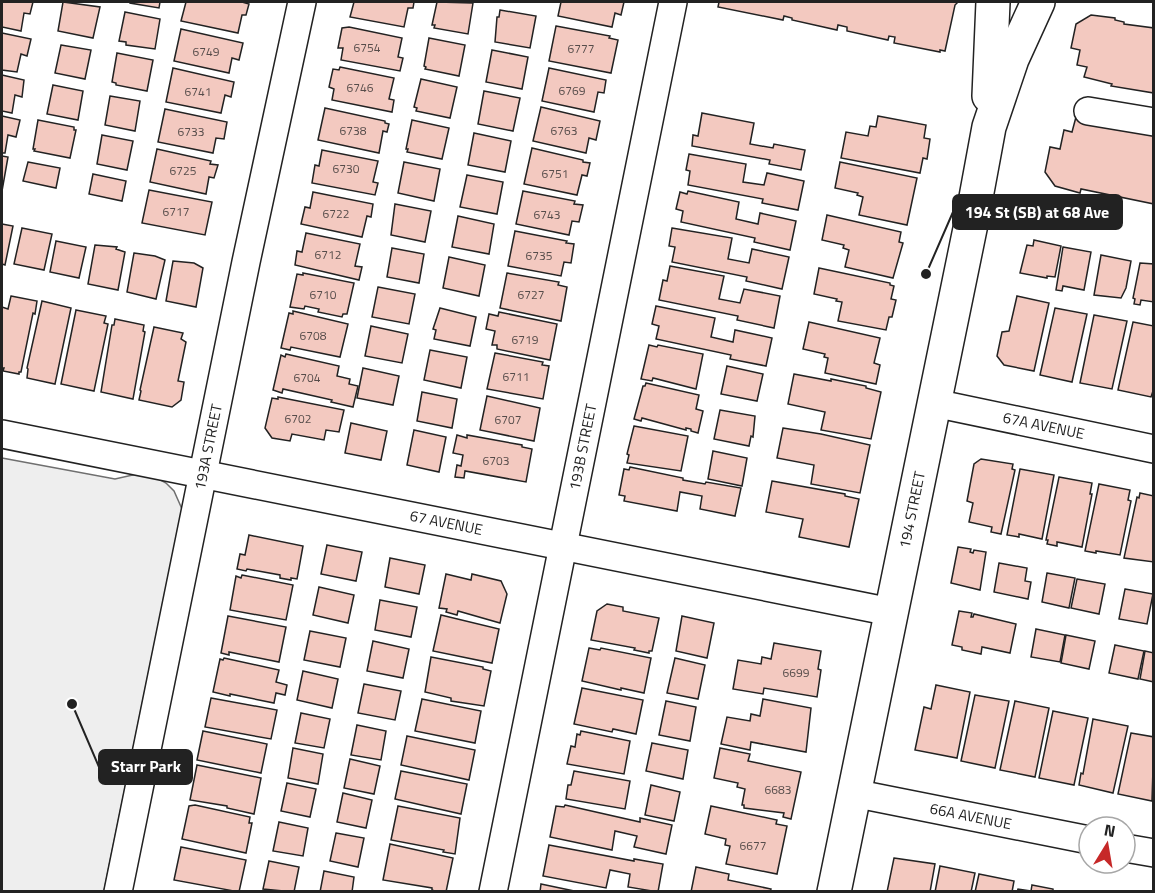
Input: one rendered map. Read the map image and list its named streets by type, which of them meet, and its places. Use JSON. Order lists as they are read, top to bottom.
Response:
{
  "streets": {
    "street": [
      "67A AVENUE",
      "193A STREET",
      "193B STREET",
      "194 STREET",
      "67 AVENUE",
      "66A AVENUE"
    ]
  },
  "crossings": [
    ["67A AVENUE", "194 STREET"],
    ["193A STREET", "67 AVENUE"],
    ["193B STREET", "67 AVENUE"],
    ["194 STREET", "67 AVENUE"],
    ["194 STREET", "66A AVENUE"]
  ],
  "places": ["194 St (SB) at 68 Ave", "Starr Park"],
  "house_numbers": [
    "6754",
    "6777",
    "6749",
    "6746",
    "6769",
    "6741",
    "6738",
    "6763",
    "6733",
    "6730",
    "6725",
    "6751",
    "6717",
    "6722",
    "6743",
    "6712",
    "6735",
    "6710",
    "6727",
    "6708",
    "6719",
    "6711",
    "6704",
    "6702",
    "6707",
    "6703",
    "6699",
    "6683",
    "6677"
  ],
  "north": "top"
}
